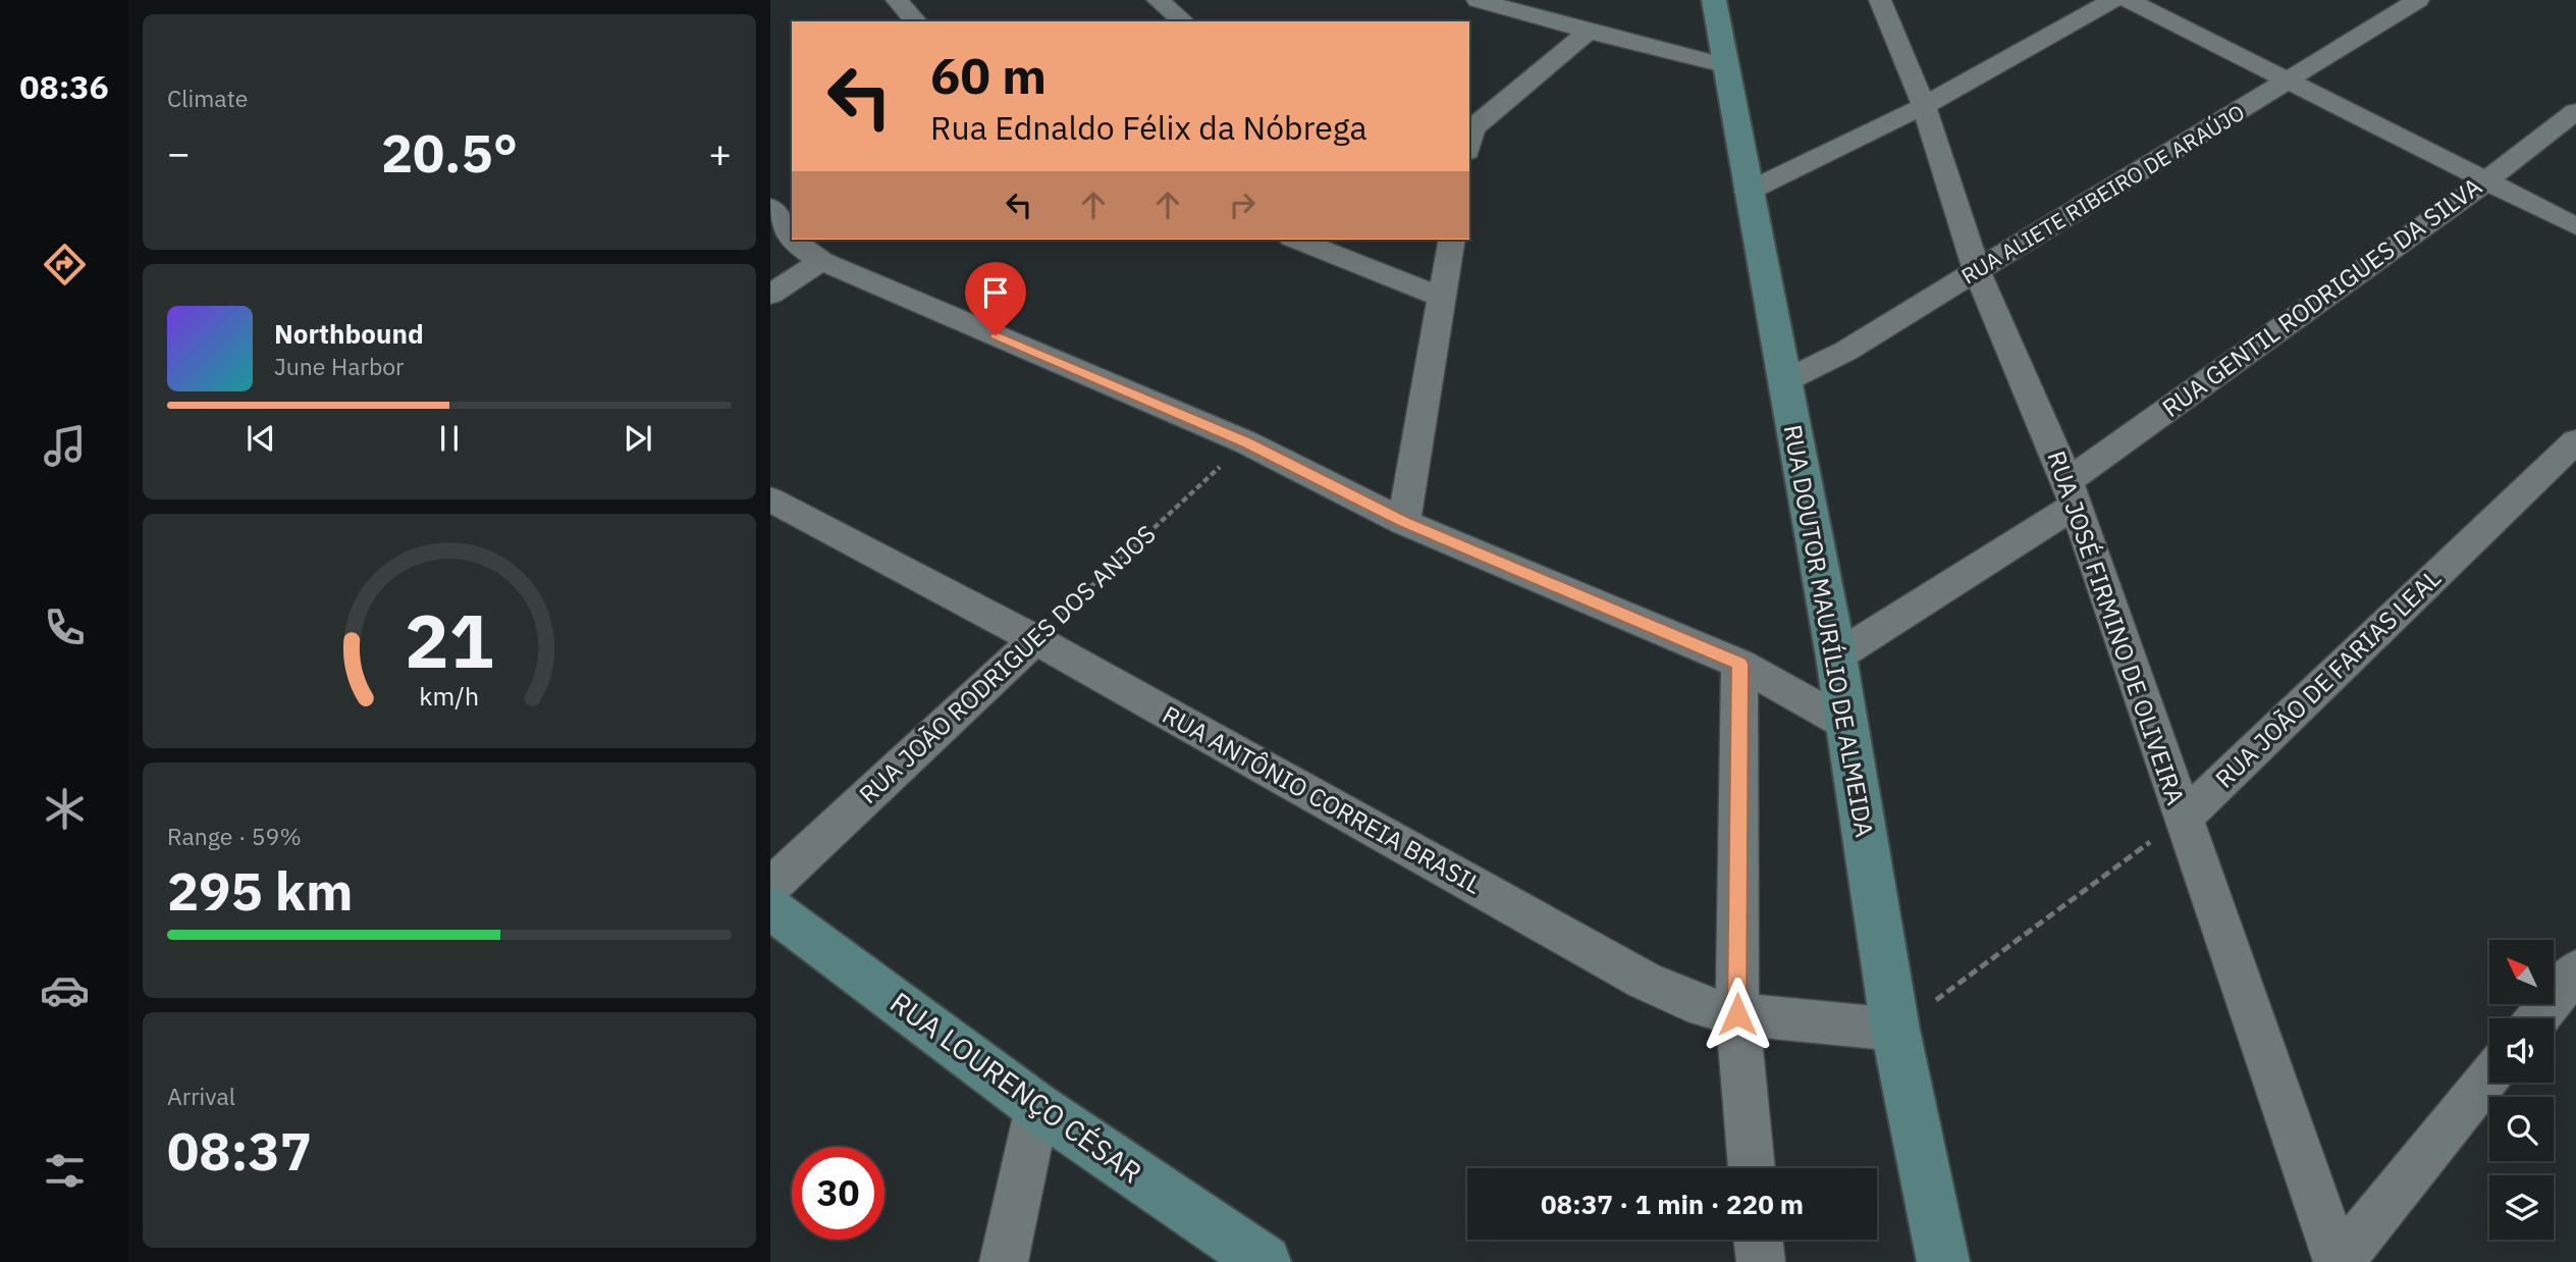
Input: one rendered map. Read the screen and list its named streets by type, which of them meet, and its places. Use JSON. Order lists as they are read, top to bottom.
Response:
{
  "streets": {
    "main road": ["RUA DOUTOR MAURÍLIO DE ALMEIDA", "RUA LOURENÇO CÉSAR"],
    "street": [
      "RUA ALIETE RIBEIRO DE ARAÚJO",
      "RUA GENTIL RODRIGUES DA SILVA",
      "RUA JOSÉ FIRMINO DE OLIVEIRA",
      "RUA JOÃO RODRIGUES DOS ANJOS",
      "RUA JOÃO DE FARIAS LEAL",
      "RUA ANTÔNIO CORREIA BRASIL"
    ]
  },
  "crossings": [
    ["RUA ALIETE RIBEIRO DE ARAÚJO", "RUA JOSÉ FIRMINO DE OLIVEIRA"],
    ["RUA ALIETE RIBEIRO DE ARAÚJO", "RUA DOUTOR MAURÍLIO DE ALMEIDA"],
    ["RUA GENTIL RODRIGUES DA SILVA", "RUA JOSÉ FIRMINO DE OLIVEIRA"],
    ["RUA GENTIL RODRIGUES DA SILVA", "RUA DOUTOR MAURÍLIO DE ALMEIDA"],
    ["RUA JOSÉ FIRMINO DE OLIVEIRA", "RUA JOÃO DE FARIAS LEAL"],
    ["RUA DOUTOR MAURÍLIO DE ALMEIDA", "RUA ANTÔNIO CORREIA BRASIL"],
    ["RUA JOÃO RODRIGUES DOS ANJOS", "RUA ANTÔNIO CORREIA BRASIL"]
  ],
  "north": "top left",
  "page": {
    "tabs": "08:36",
    "tile": [
      "Climate",
      ["Range · 59%", "295 km"],
      ["Arrival", "08:37"]
    ],
    "turn": ["60 m", "Rua Ednaldo Félix da Nóbrega"],
    "heat": ["−", "20.5°", "+"],
    "song": ["Northbound", "June Harbor"],
    "limit": "30",
    "trip": "08:37 · 1 min · 220 m",
    "gauge": ["21", "km/h"]
  }
}
